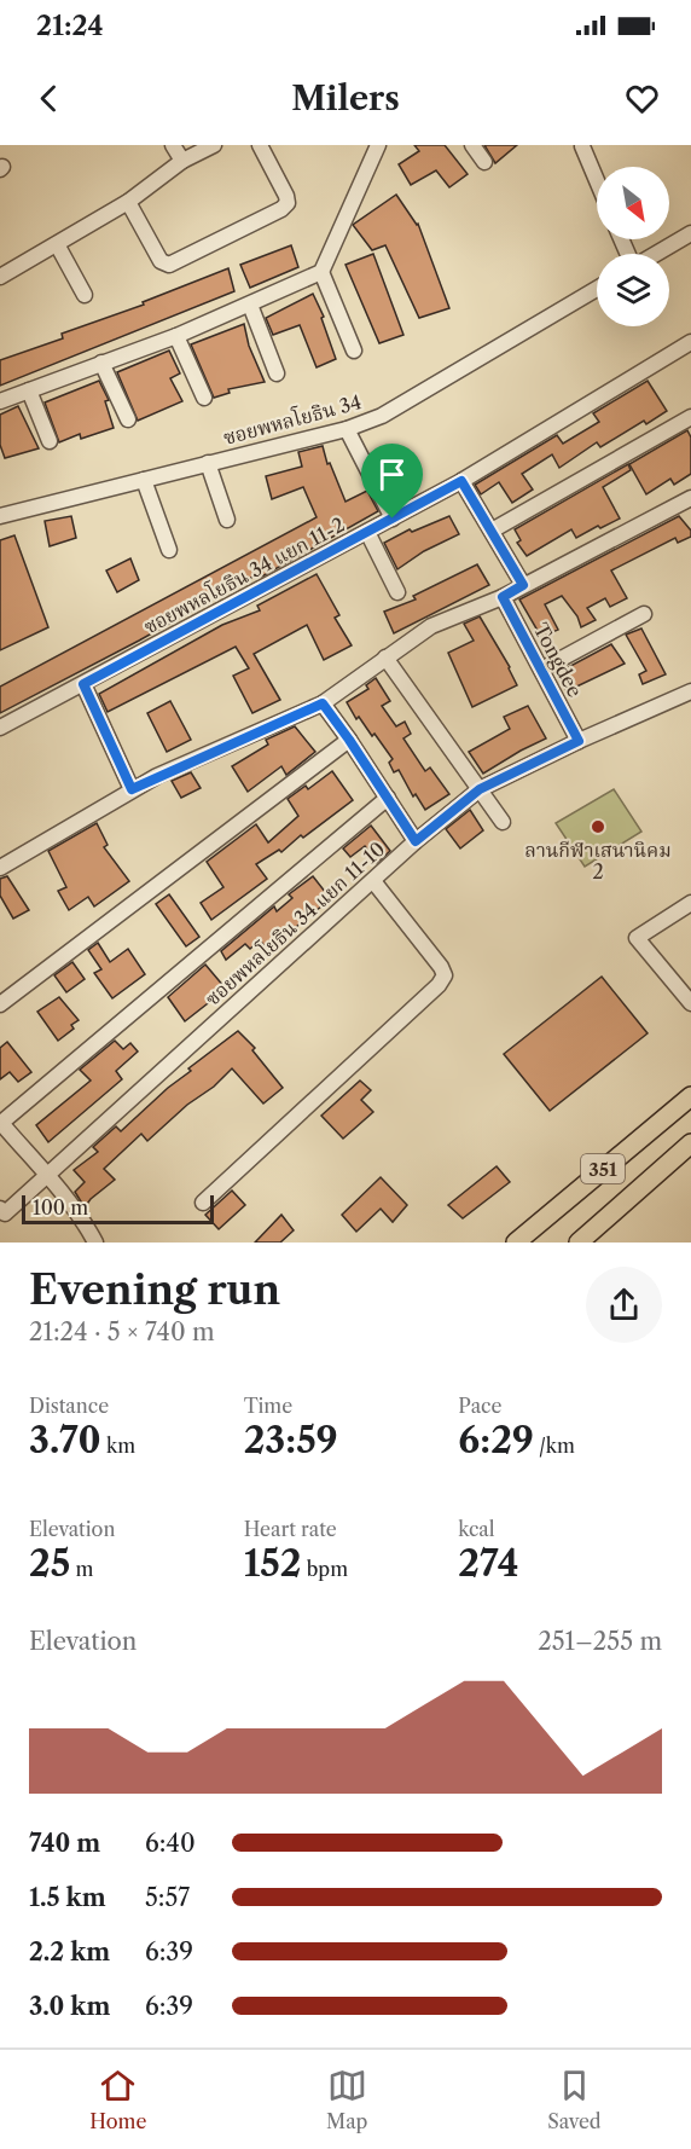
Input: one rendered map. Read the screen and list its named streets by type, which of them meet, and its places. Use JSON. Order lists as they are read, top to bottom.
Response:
{
  "streets": {
    "main road": ["351"],
    "street": [
      "ซอยพหลโยธิน 34",
      "ซอยพหลโยธิน 34 แยก 11-2",
      "Tongdee",
      "ซอยพหลโยธิน 34 แยก 11-10"
    ]
  },
  "crossings": [
    ["Tongdee", "ซอยพหลโยธิน 34 แยก 11-10"]
  ],
  "places": ["ลานกีฬาเสนานิคม 2"],
  "scale_bar": "100 m",
  "north": "bottom right",
  "page": {
    "status": "21:24",
    "header": "Milers",
    "scale": "100 m",
    "heading": ["Evening run", "21:24 · 5 × 740 m"],
    "stats": [
      ["Distance", "3.70 km"],
      ["Time", "23:59"],
      ["Pace", "6:29 /km"],
      ["Elevation", "25 m"],
      ["Heart rate", "152 bpm"],
      ["kcal", "274"]
    ],
    "chart": ["Elevation", "251–255 m"],
    "list": [
      {
        "name": "740 m",
        "note": "6:40"
      },
      {
        "name": "1.5 km",
        "note": "5:57"
      },
      {
        "name": "2.2 km",
        "note": "6:39"
      },
      {
        "name": "3.0 km",
        "note": "6:39"
      }
    ],
    "tabs": ["Home", "Map", "Saved"]
  }
}
